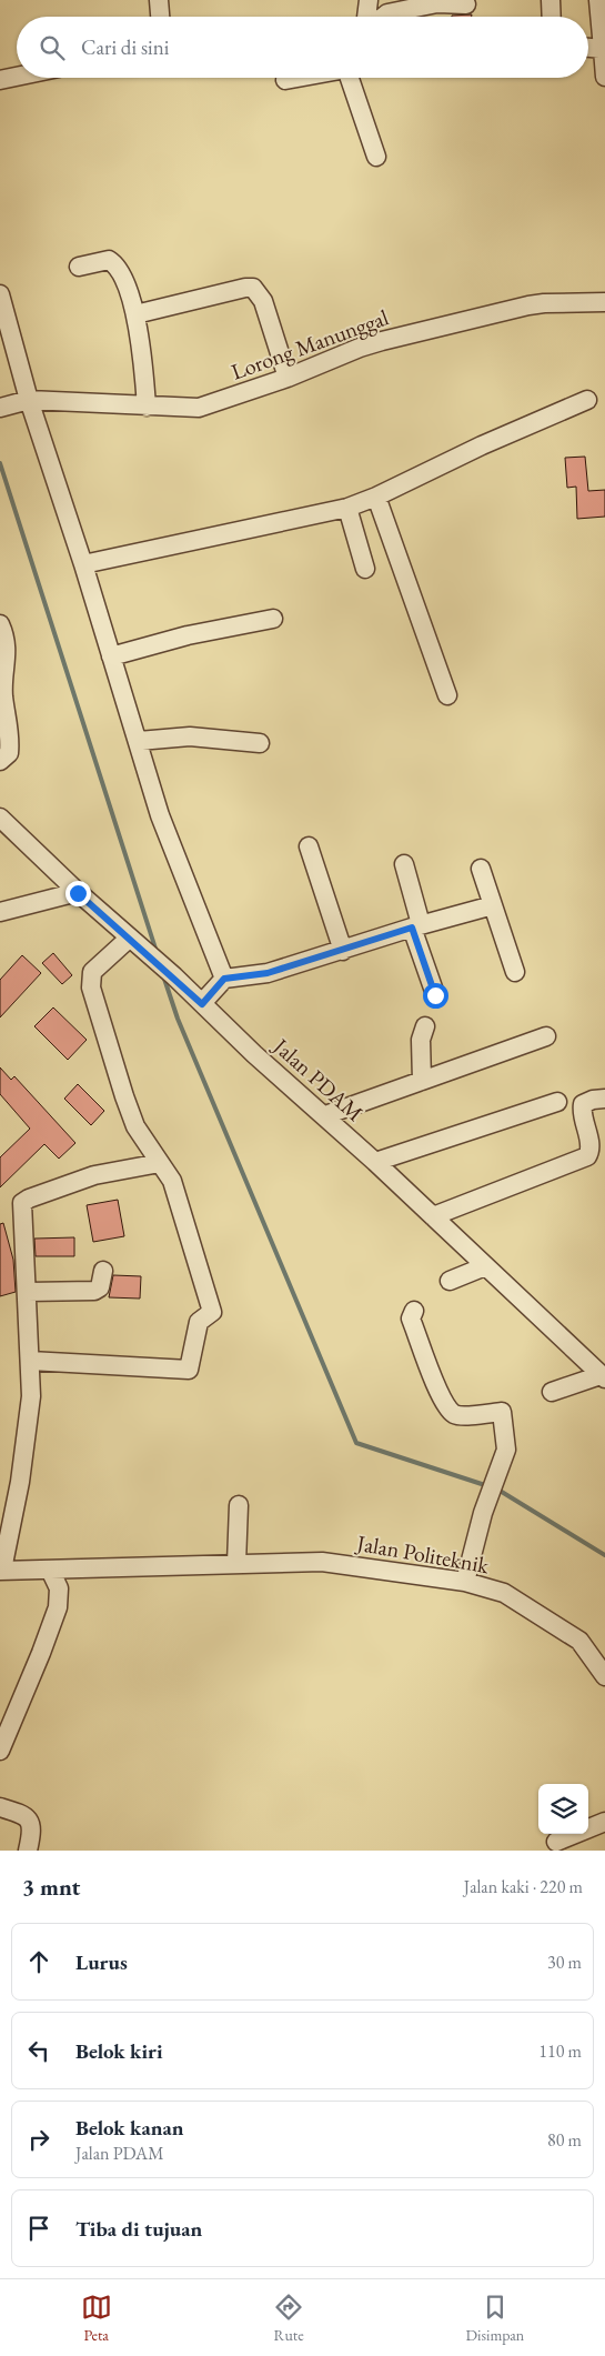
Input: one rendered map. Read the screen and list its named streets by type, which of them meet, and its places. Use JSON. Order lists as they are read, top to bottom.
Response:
{
  "streets": {
    "street": ["Lorong Manunggal", "Jalan PDAM", "Jalan Politeknik"]
  },
  "page": {
    "search": "Cari di sini",
    "heading": ["3 mnt", "Jalan kaki · 220 m"],
    "list": [
      ["Lurus", "30 m"],
      ["Belok kiri", "110 m"],
      ["Belok kanan", "Jalan PDAM", "80 m"],
      "Tiba di tujuan"
    ],
    "nav": ["Peta", "Rute", "Disimpan"]
  }
}
